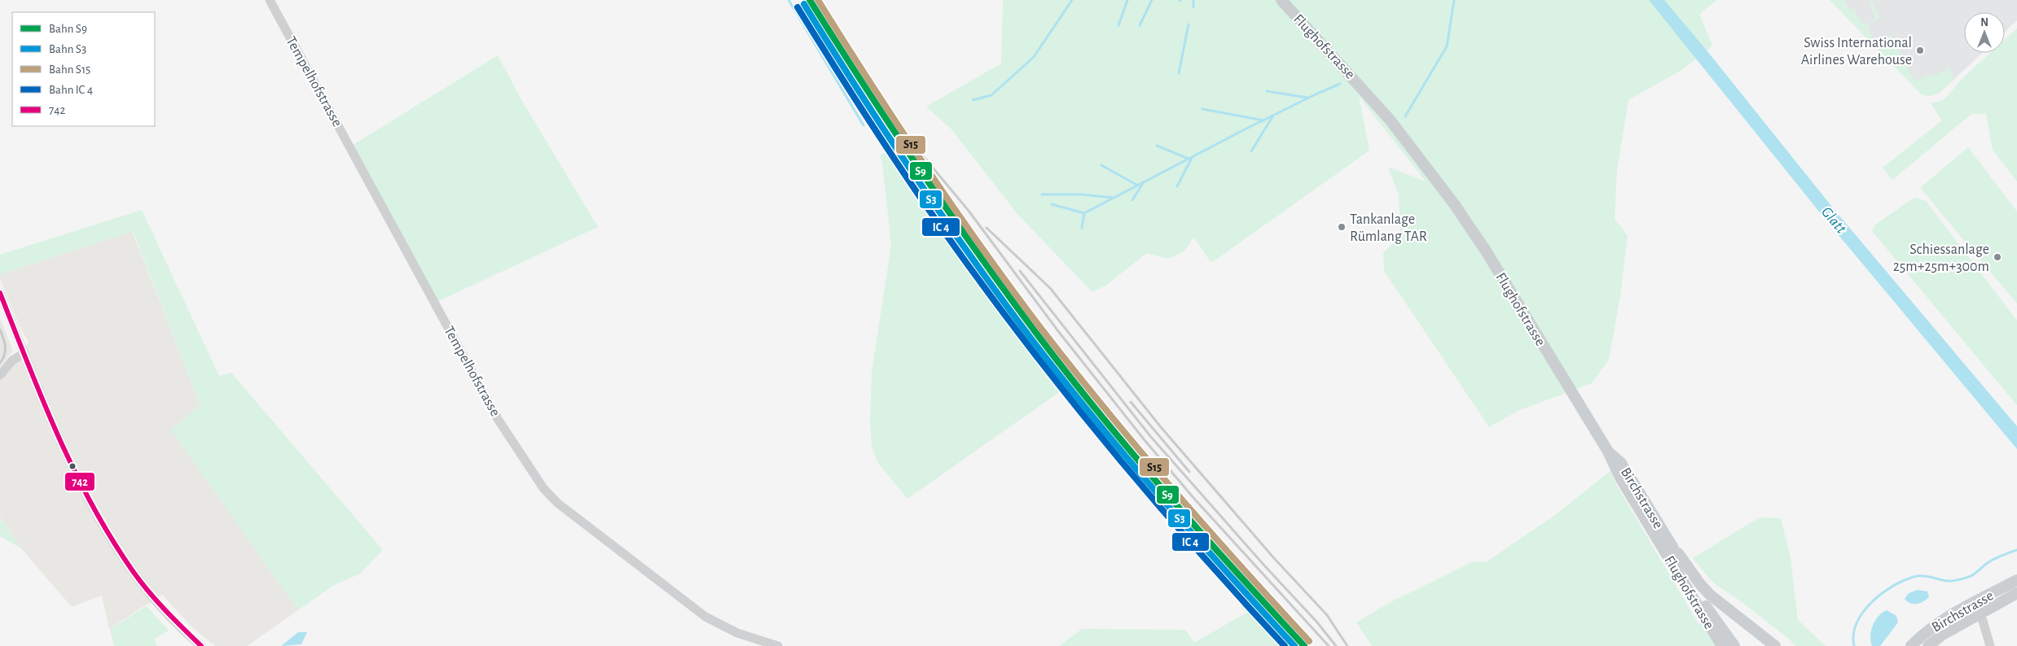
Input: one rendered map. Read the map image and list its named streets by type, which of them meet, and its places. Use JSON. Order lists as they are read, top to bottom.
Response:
{
  "streets": {
    "main road": ["Flughofstrasse", "Birchstrasse"],
    "street": ["Tempelhofstrasse"]
  },
  "crossings": [
    ["Flughofstrasse", "Birchstrasse"]
  ],
  "water": ["Glatt"],
  "places": ["Swiss International Airlines Warehouse", "Tankanlage Rümlang TAR", "Schiessanlage 25m+25m+300m"],
  "lines": [
    "rail line S9",
    "rail line S15",
    "rail line S3",
    "transit line 742"
  ],
  "legend": [
    "Bahn S9",
    "Bahn S3",
    "Bahn S15",
    "Bahn IC 4",
    "742"
  ],
  "north": "top"
}
